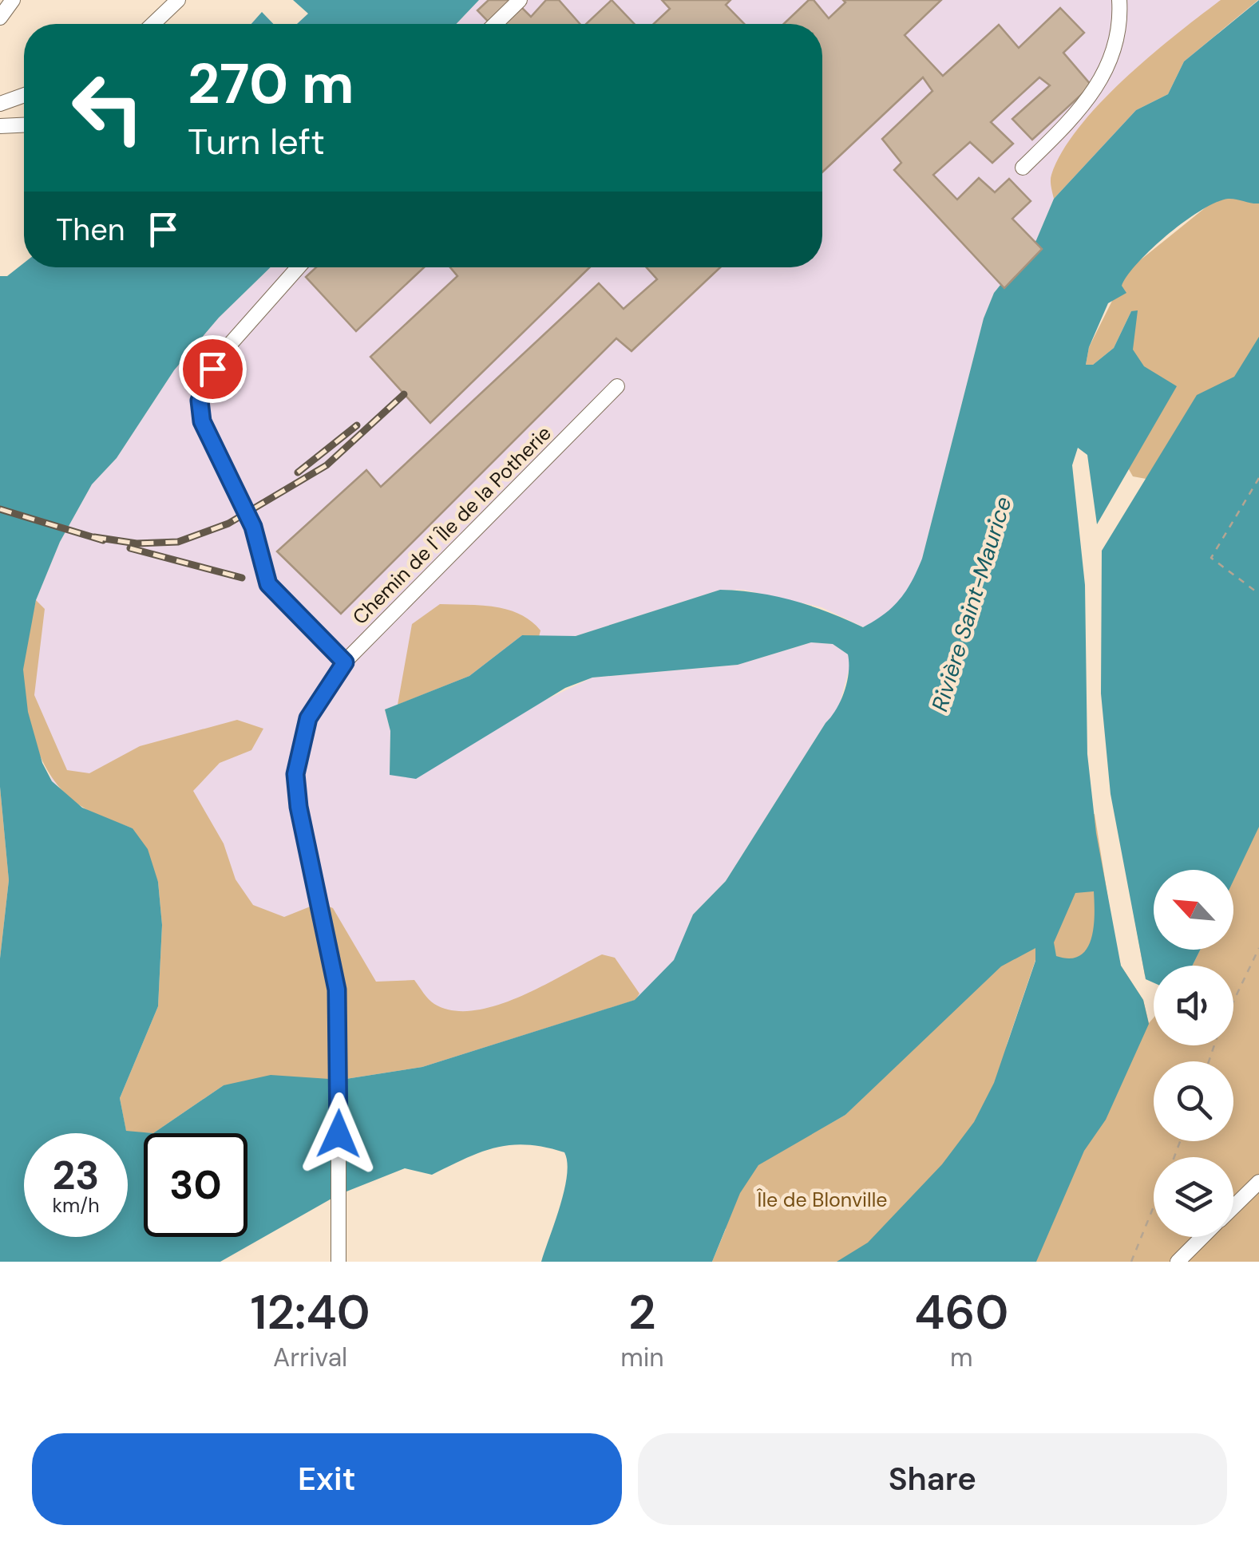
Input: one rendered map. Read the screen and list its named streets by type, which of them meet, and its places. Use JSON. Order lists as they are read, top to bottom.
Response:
{
  "streets": {
    "street": ["Chemin de l' Île de la Potherie"]
  },
  "water": ["Rivière Saint-Maurice"],
  "parks": ["Île de Blonville"],
  "north": "top left",
  "page": {
    "turn": ["270 m", "Turn left"],
    "then": "Then",
    "speed": "23 km/h",
    "limit": "30",
    "eta": [
      "12:40",
      "Arrival",
      "2",
      "min",
      "460",
      "m"
    ],
    "buttons": ["Exit", "Share"]
  }
}
